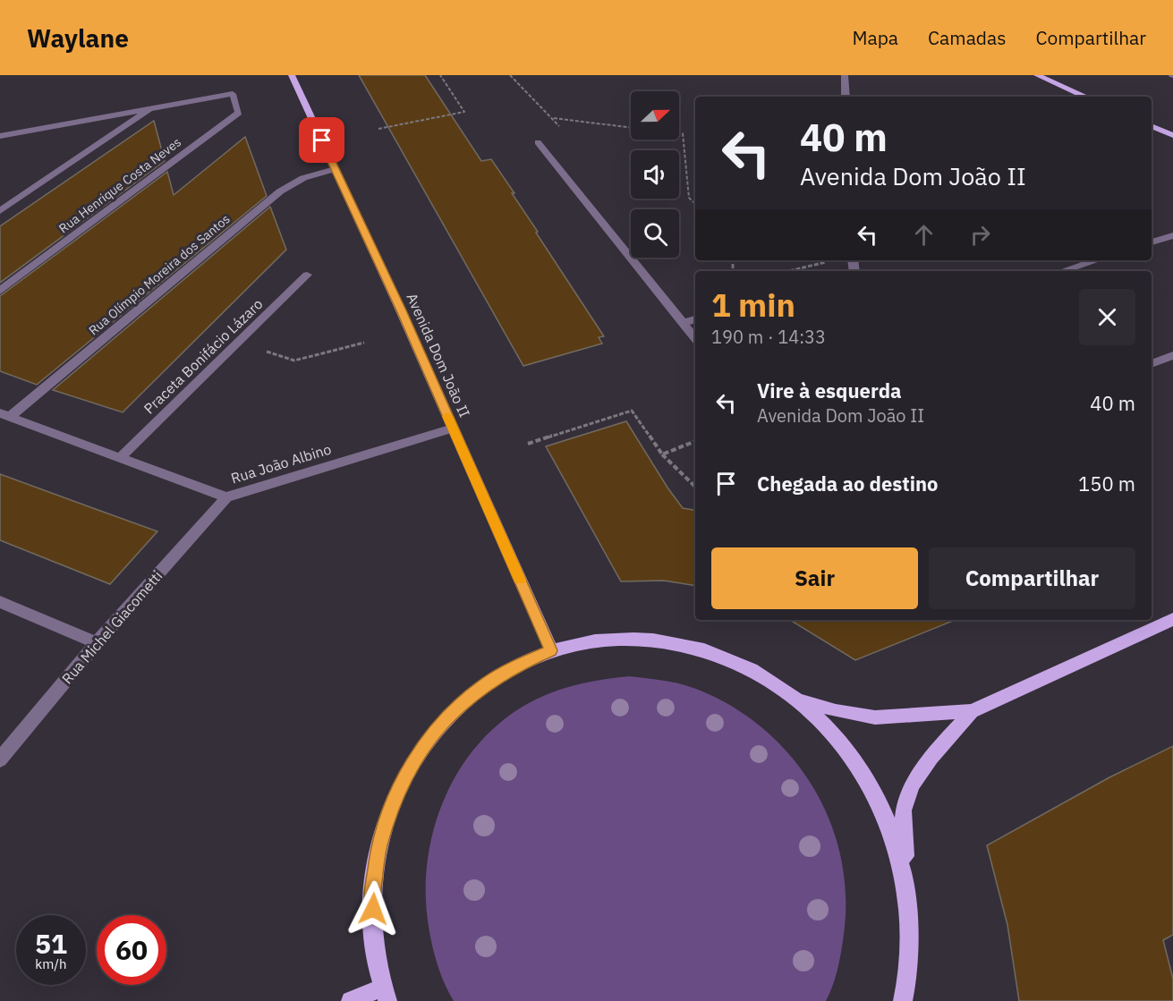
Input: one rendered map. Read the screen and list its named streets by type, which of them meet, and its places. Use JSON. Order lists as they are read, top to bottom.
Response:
{
  "streets": {
    "main road": ["Avenida Dom João II"],
    "street": [
      "Rua Henrique Costa Neves",
      "Rua Olímpio Moreira dos Santos",
      "Praceta Bonifácio Lázaro",
      "Rua João Albino",
      "Rua Michel Giacometti"
    ]
  },
  "crossings": [
    ["Rua Olímpio Moreira dos Santos", "Avenida Dom João II"],
    ["Rua Olímpio Moreira dos Santos", "Rua João Albino"],
    ["Avenida Dom João II", "Rua João Albino"],
    ["Praceta Bonifácio Lázaro", "Rua João Albino"],
    ["Rua João Albino", "Rua Michel Giacometti"]
  ],
  "north": "right",
  "page": {
    "header": "Waylane",
    "nav": ["Mapa", "Camadas", "Compartilhar"],
    "turn": ["40 m", "Avenida Dom João II"],
    "heading": ["1 min", "190 m · 14:33"],
    "list": [
      {
        "name": "Vire à esquerda",
        "note": "Avenida Dom João II",
        "value": "40 m"
      },
      {
        "name": "Chegada ao destino",
        "value": "150 m"
      }
    ],
    "buttons": ["Sair", "Compartilhar"],
    "speed": "51 km/h",
    "limit": "60"
  }
}
